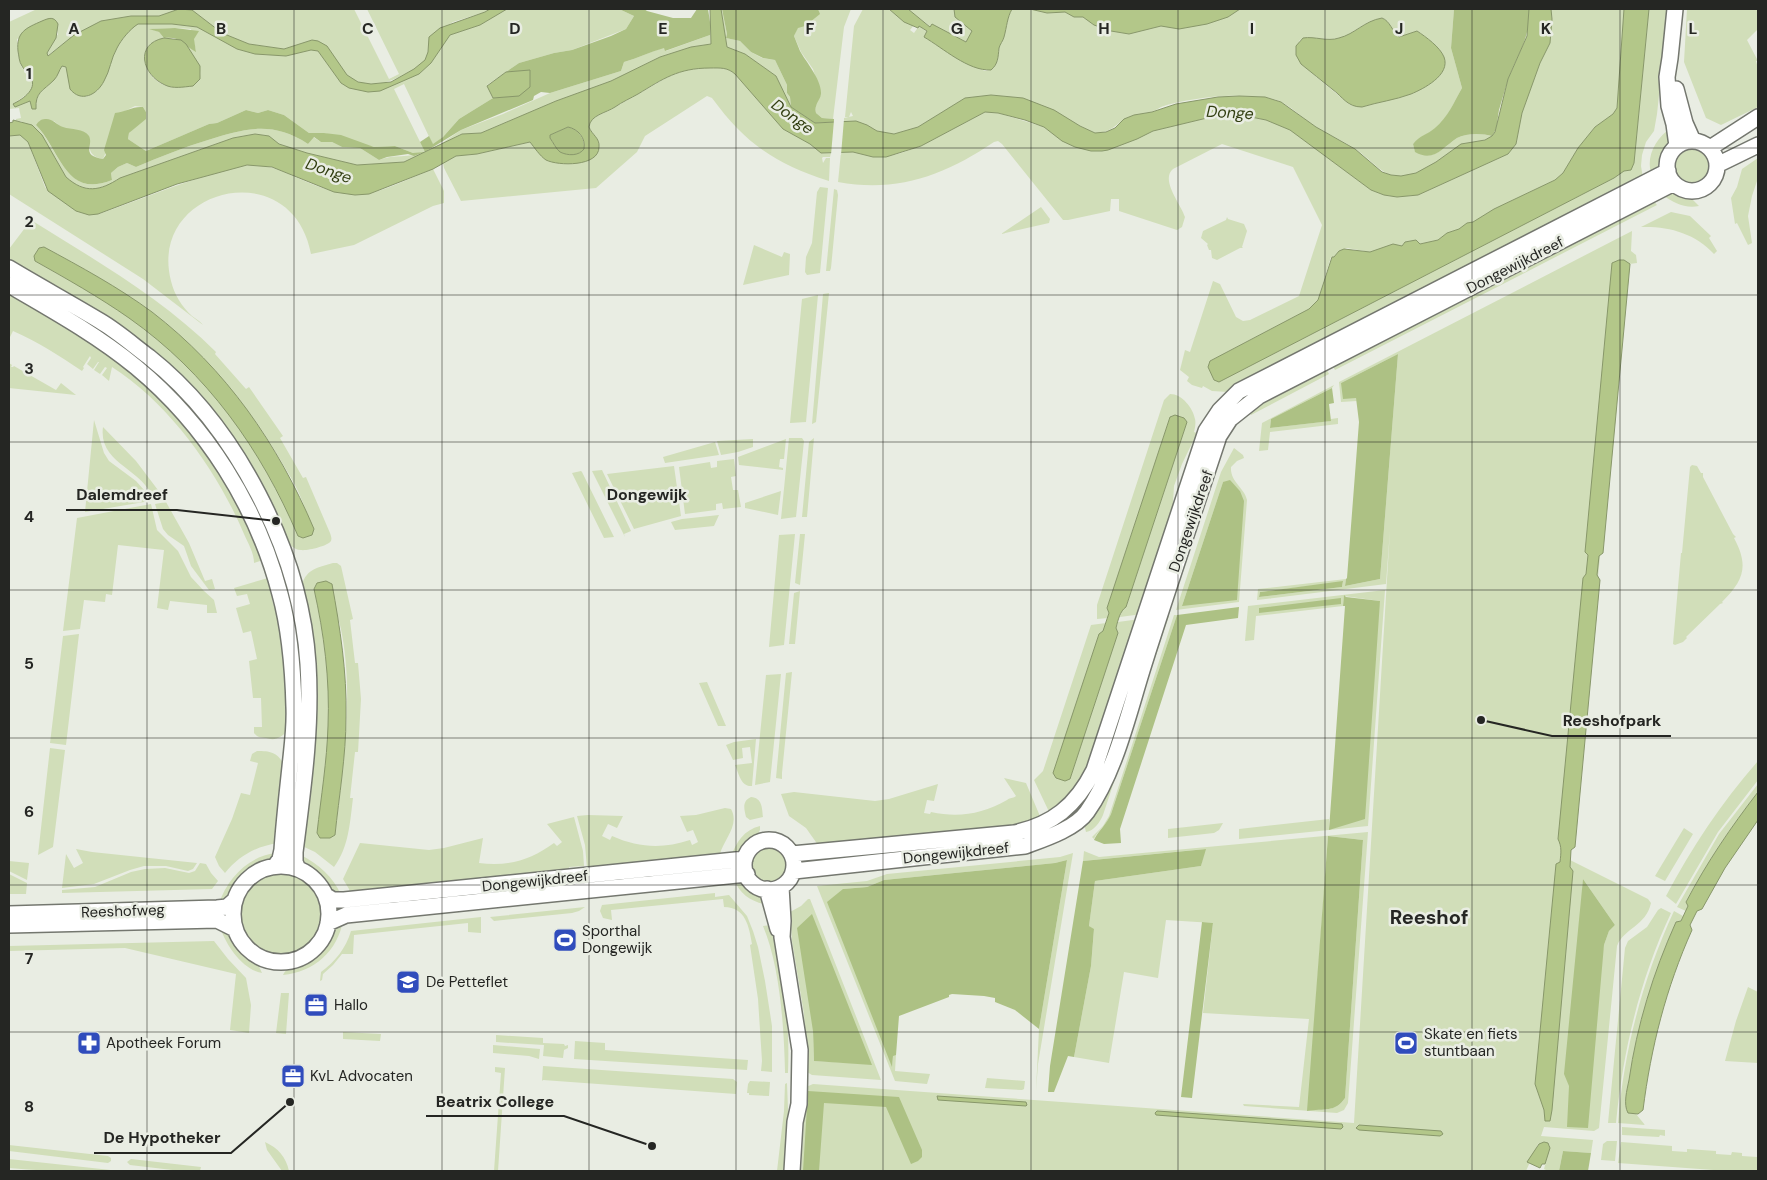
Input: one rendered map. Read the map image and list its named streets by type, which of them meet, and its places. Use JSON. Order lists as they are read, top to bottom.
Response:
{
  "streets": {
    "street": ["Dongewijkdreef", "Reeshofweg"]
  },
  "crossings": [
    ["Dongewijkdreef", "Reeshofweg"]
  ],
  "districts": ["Dongewijk", "Reeshof"],
  "water": ["Donge"],
  "places": {
    "other": [
      "Dalemdreef",
      "Reeshofpark",
      "De Hypotheker",
      "Beatrix College"
    ],
    "sports": ["Sporthal Dongewijk", "Skate en fiets stuntbaan"],
    "school or university": ["De Petteflet"],
    "office": ["Hallo", "KvL Advocaten"],
    "pharmacy": ["Apotheek Forum"]
  },
  "grid": {
    "columns": [
      "A",
      "B",
      "C",
      "D",
      "E",
      "F",
      "G",
      "H",
      "I",
      "J",
      "K",
      "L"
    ],
    "rows": [
      "1",
      "2",
      "3",
      "4",
      "5",
      "6",
      "7",
      "8"
    ]
  }
}
